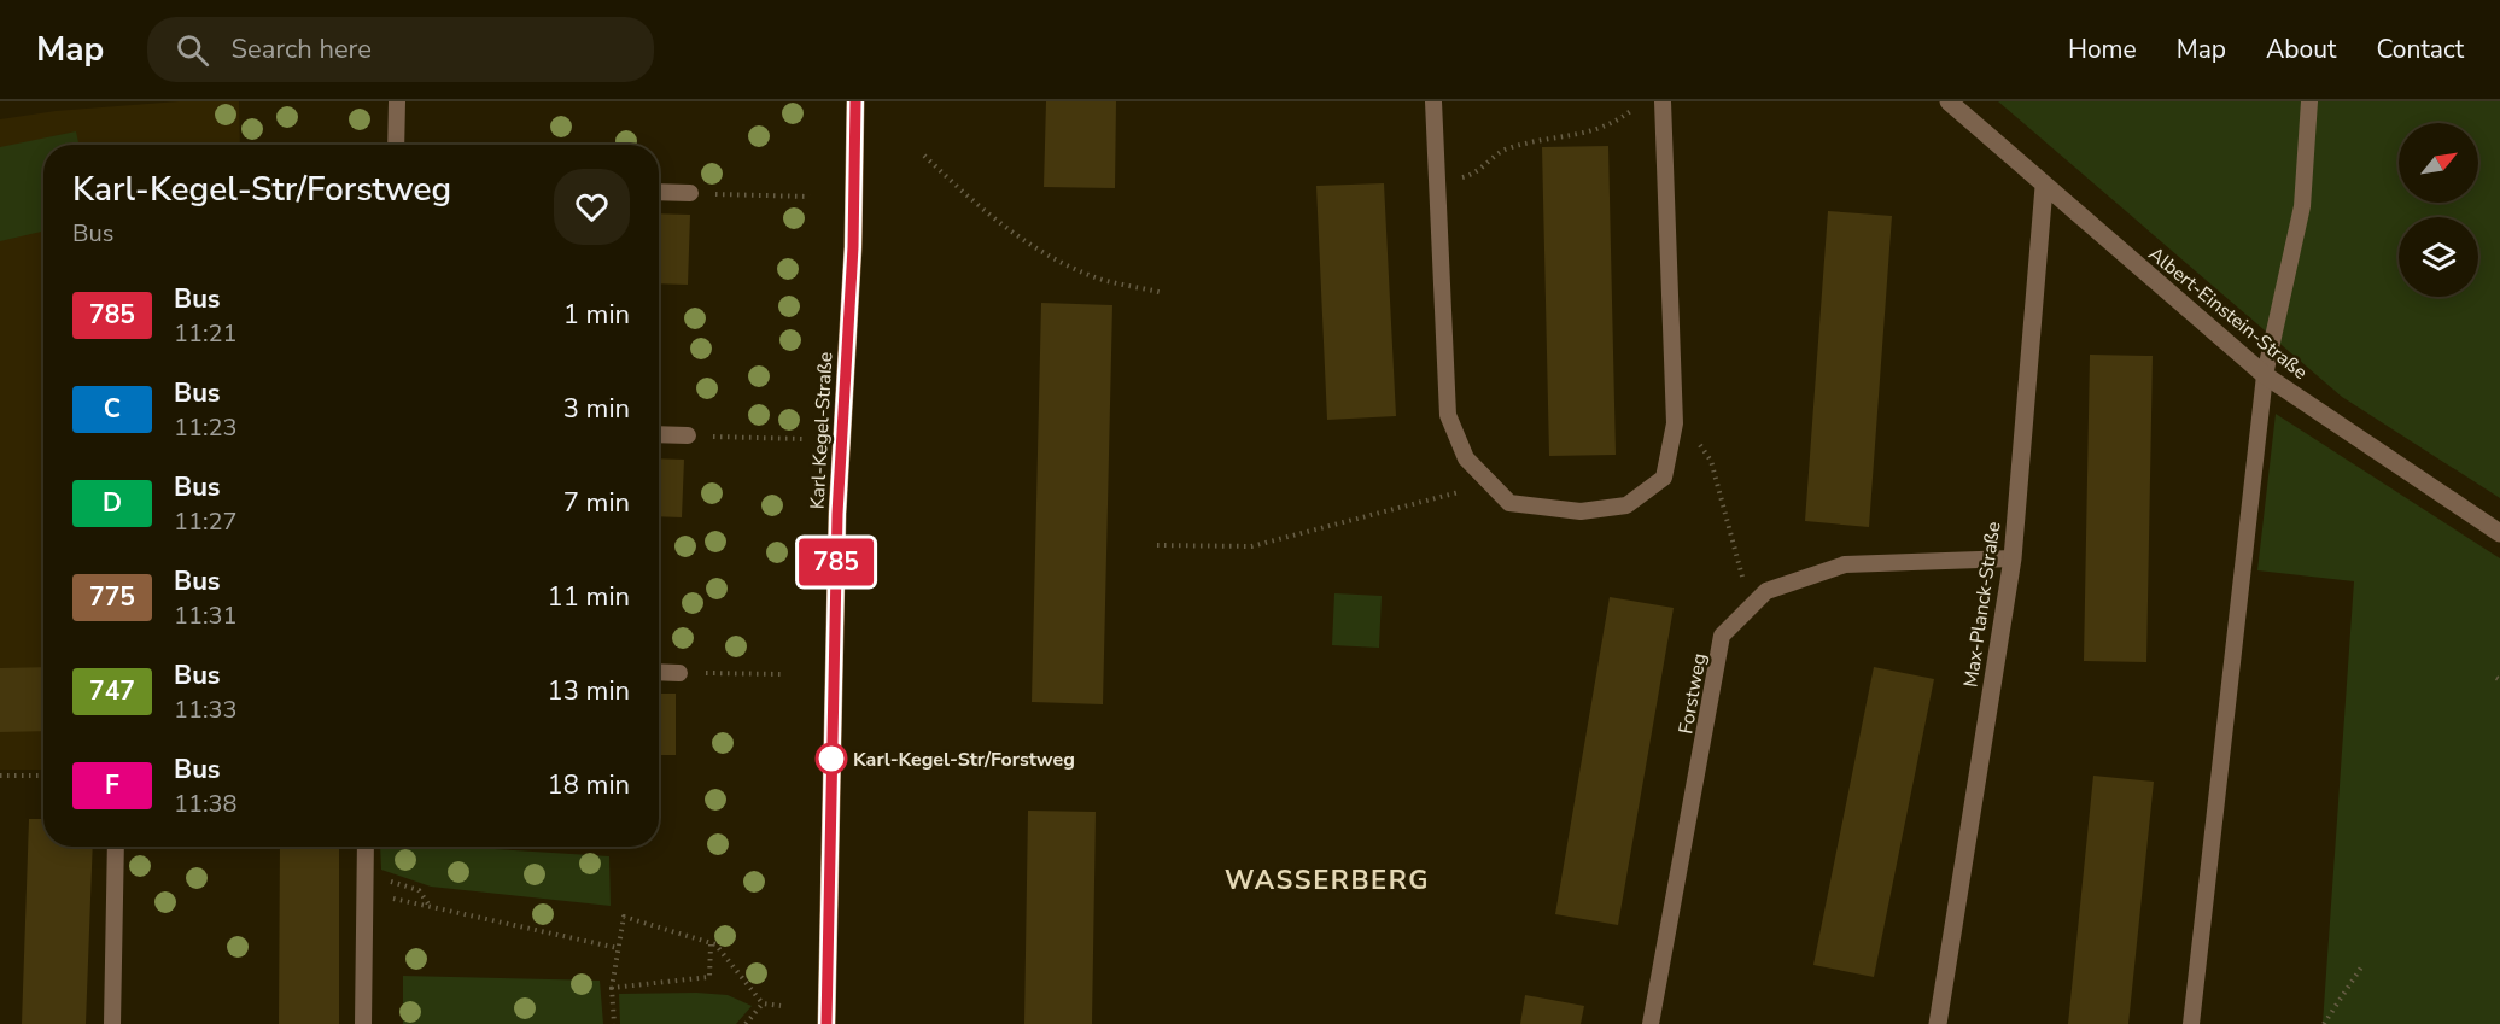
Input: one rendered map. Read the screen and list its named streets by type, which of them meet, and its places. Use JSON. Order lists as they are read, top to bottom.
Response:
{
  "streets": {
    "street": ["Albert-Einstein-Straße", "Karl-Kegel-Straße", "Max-Planck-Straße"],
    "lane": ["Forstweg"]
  },
  "crossings": [
    ["Albert-Einstein-Straße", "Max-Planck-Straße"],
    ["Max-Planck-Straße", "Forstweg"]
  ],
  "districts": ["WASSERBERG"],
  "places": ["Karl-Kegel-Str/Forstweg"],
  "lines": ["bus line 785"],
  "north": "top right",
  "page": {
    "header": "Map",
    "search": "Search here",
    "nav": [
      "Home",
      "Map",
      "About",
      "Contact"
    ],
    "on_map": "785",
    "heading": ["Karl-Kegel-Str/Forstweg", "Bus"],
    "list": [
      {
        "mark": "785",
        "name": "Bus",
        "note": "11:21",
        "value": "1 min"
      },
      {
        "mark": "C",
        "name": "Bus",
        "note": "11:23",
        "value": "3 min"
      },
      {
        "mark": "D",
        "name": "Bus",
        "note": "11:27",
        "value": "7 min"
      },
      {
        "mark": "775",
        "name": "Bus",
        "note": "11:31",
        "value": "11 min"
      },
      {
        "mark": "747",
        "name": "Bus",
        "note": "11:33",
        "value": "13 min"
      },
      {
        "mark": "F",
        "name": "Bus",
        "note": "11:38",
        "value": "18 min"
      }
    ]
  }
}
